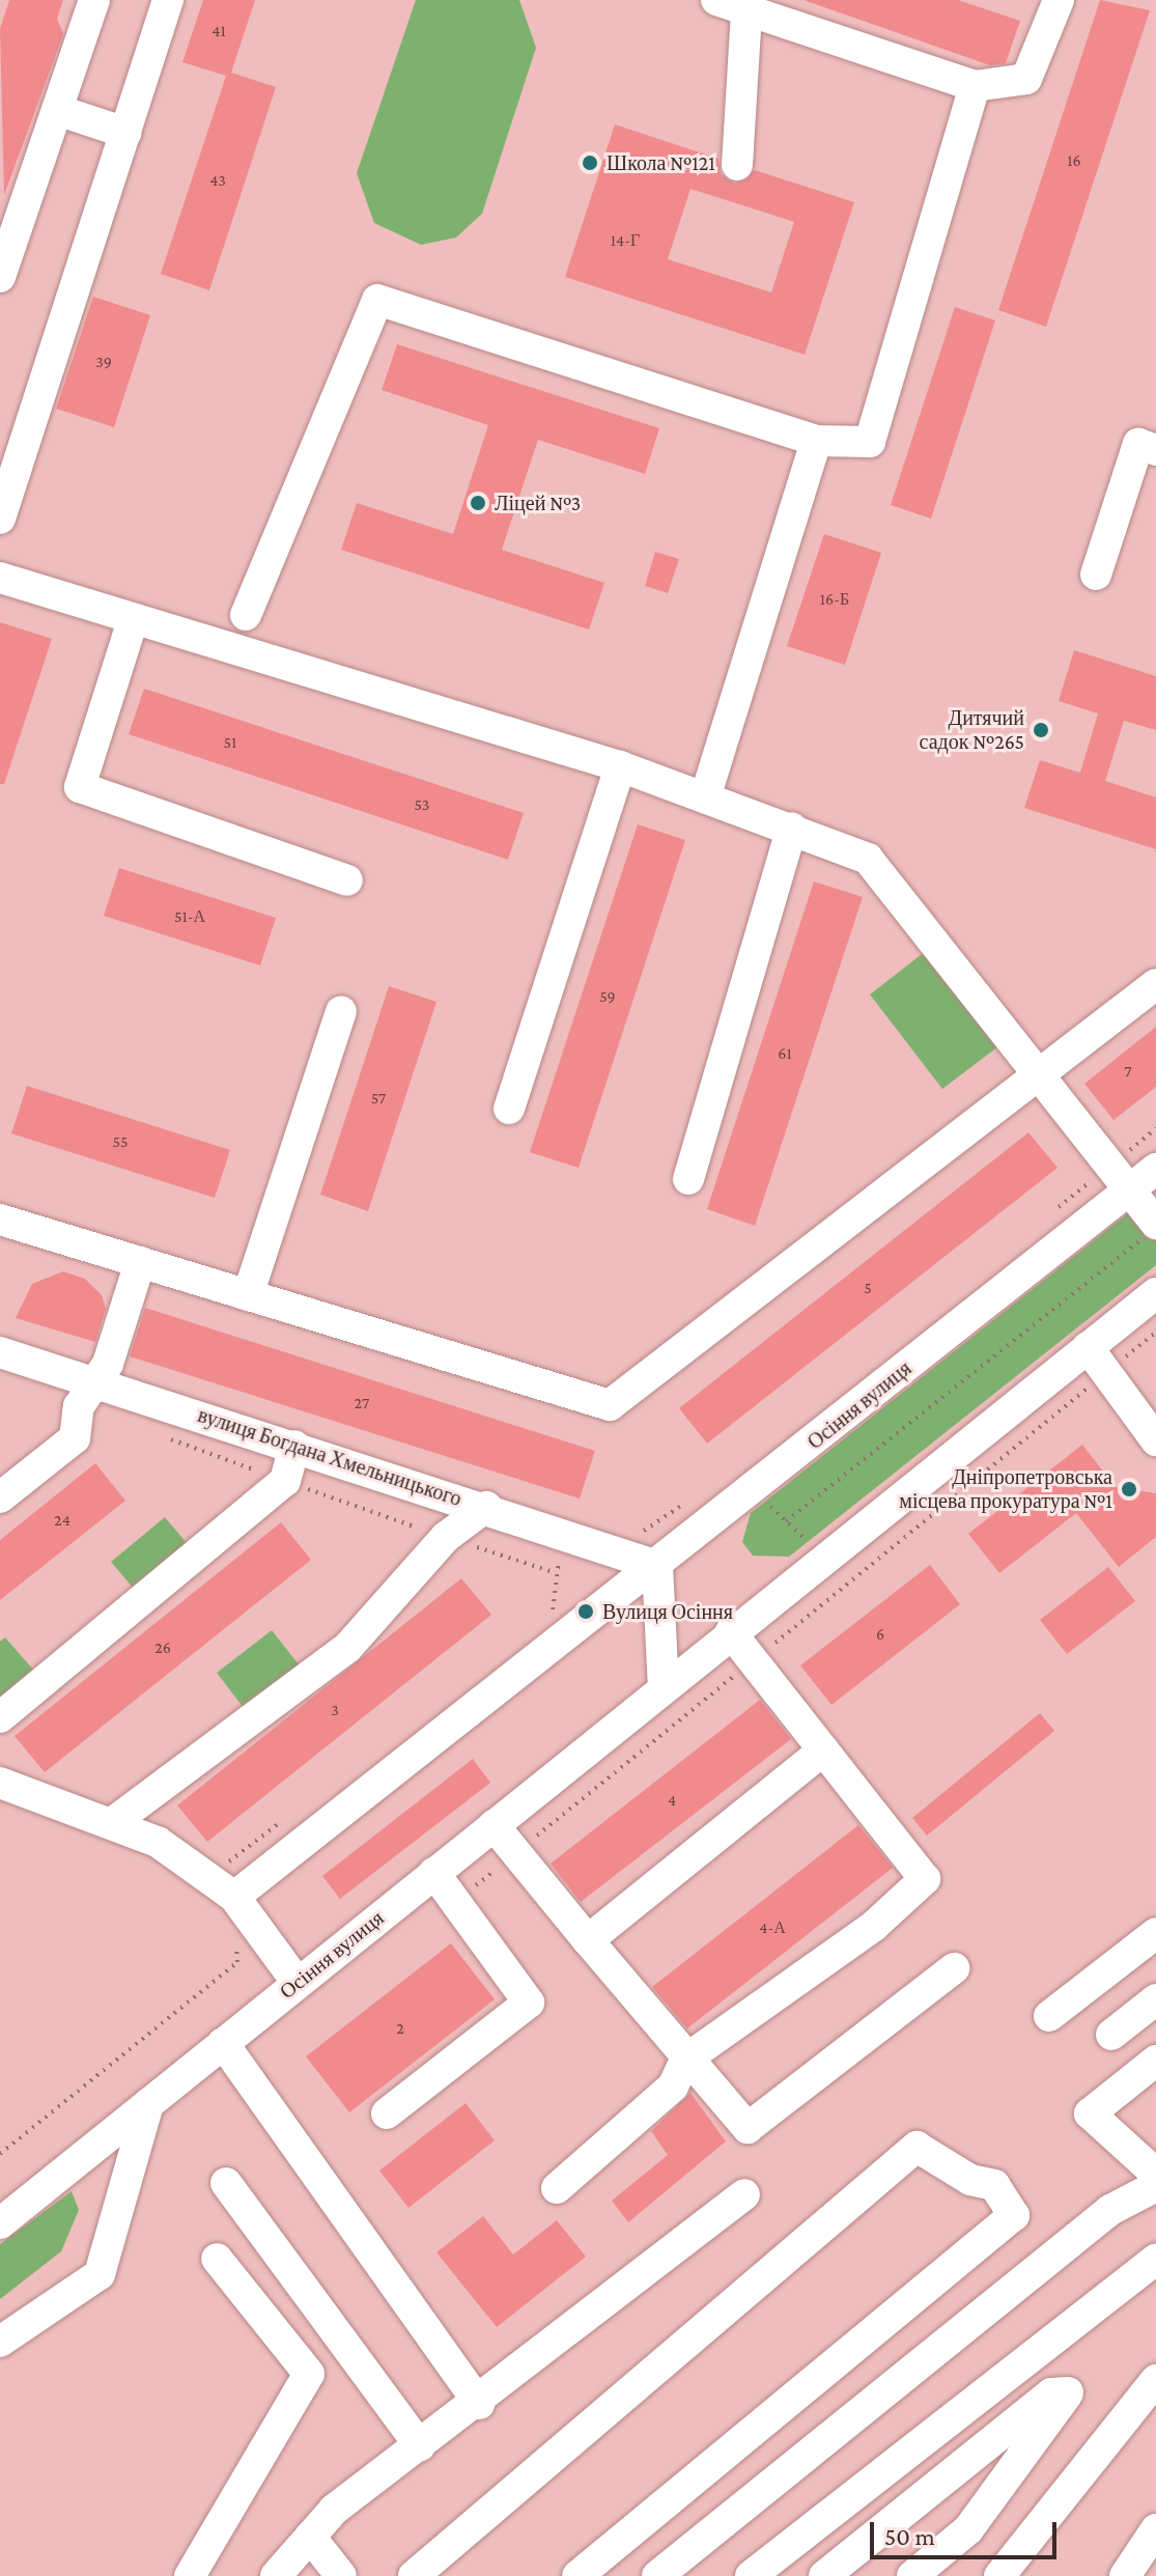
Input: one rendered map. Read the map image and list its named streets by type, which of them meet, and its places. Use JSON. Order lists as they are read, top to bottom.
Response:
{
  "streets": {
    "street": ["Осіння вулиця", "вулиця Богдана Хмельницького"]
  },
  "crossings": [
    ["Осіння вулиця", "вулиця Богдана Хмельницького"]
  ],
  "places": [
    "Школа №121",
    "Ліцей №3",
    "Дитячий садок №265",
    "Дніпропетровська місцева прокуратура №1",
    "Вулиця Осіння"
  ],
  "house_numbers": [
    "41",
    "16",
    "43",
    "14-Г",
    "39",
    "16-Б",
    "51",
    "53",
    "51-А",
    "59",
    "61",
    "7",
    "57",
    "55",
    "5",
    "27",
    "24",
    "6",
    "26",
    "3",
    "4",
    "4-А",
    "2"
  ],
  "scale_bar": "50 m"
}
